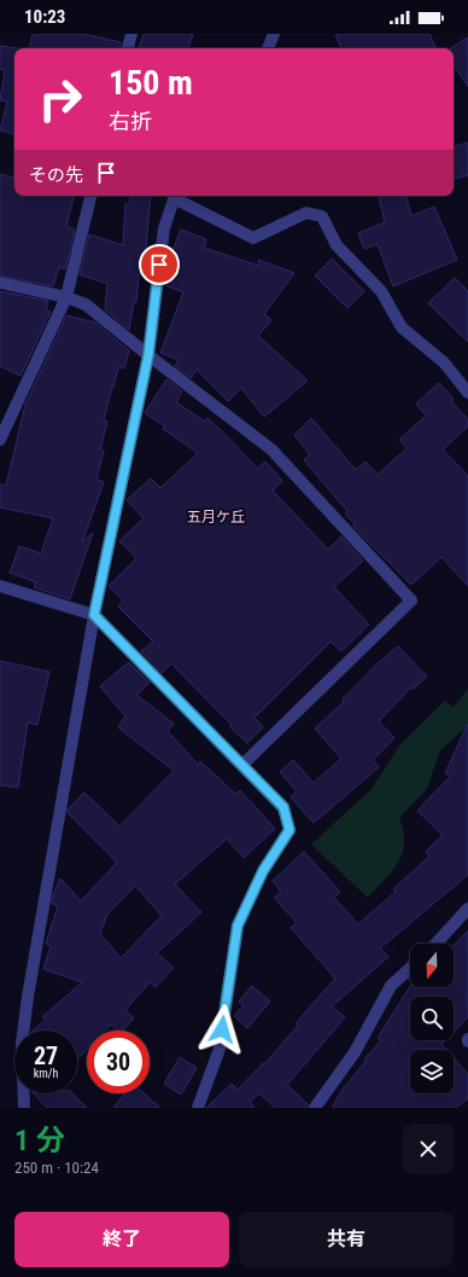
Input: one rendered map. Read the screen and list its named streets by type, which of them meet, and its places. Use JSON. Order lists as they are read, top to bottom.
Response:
{
  "districts": ["五月ケ丘"],
  "north": "bottom",
  "page": {
    "status": "10:23",
    "turn": ["150 m", "右折"],
    "then": "その先",
    "speed": "27 km/h",
    "limit": "30",
    "heading": ["1 分", "250 m · 10:24"],
    "buttons": ["終了", "共有"]
  }
}
